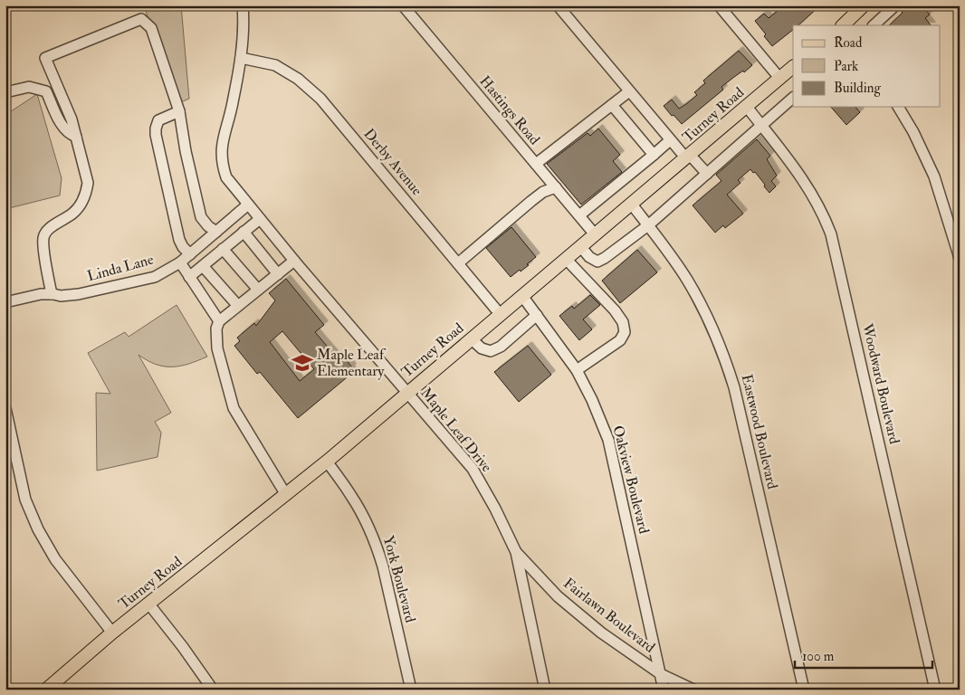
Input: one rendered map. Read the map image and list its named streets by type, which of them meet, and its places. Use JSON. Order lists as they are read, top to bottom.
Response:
{
  "streets": {
    "main road": ["Turney Road"],
    "street": [
      "Hastings Road",
      "Derby Avenue",
      "Linda Lane",
      "Woodward Boulevard",
      "Maple Leaf Drive",
      "Eastwood Boulevard",
      "Oakview Boulevard",
      "York Boulevard",
      "Fairlawn Boulevard"
    ]
  },
  "crossings": [
    ["Hastings Road", "Turney Road"],
    ["Turney Road", "Derby Avenue"],
    ["Turney Road", "Woodward Boulevard"],
    ["Turney Road", "Maple Leaf Drive"],
    ["Turney Road", "Eastwood Boulevard"],
    ["Turney Road", "Oakview Boulevard"],
    ["Turney Road", "York Boulevard"],
    ["Derby Avenue", "Maple Leaf Drive"],
    ["Linda Lane", "Maple Leaf Drive"],
    ["Maple Leaf Drive", "Fairlawn Boulevard"],
    ["Oakview Boulevard", "Fairlawn Boulevard"]
  ],
  "places": {
    "school or university": ["Maple Leaf Elementary"]
  },
  "legend": ["Road", "Park", "Building"],
  "scale_bar": "100 m"
}
